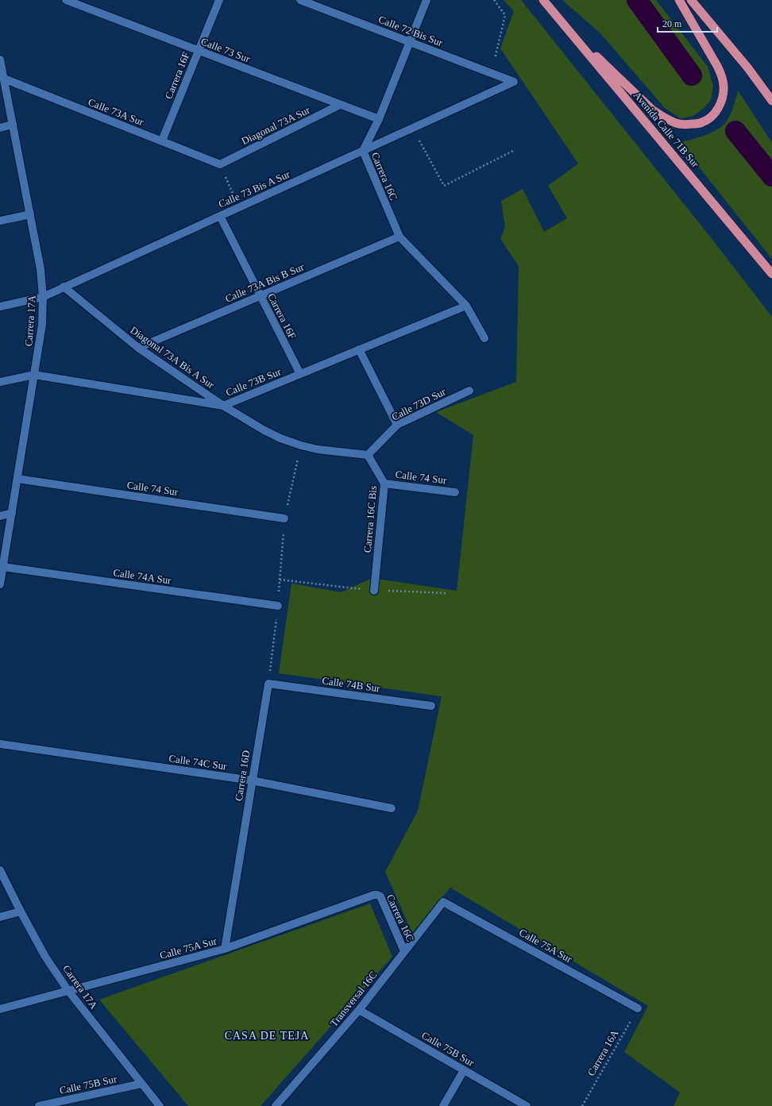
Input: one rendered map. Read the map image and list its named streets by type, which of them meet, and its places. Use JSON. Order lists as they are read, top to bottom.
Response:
{
  "streets": {
    "highway": ["Avenida Calle 71B Sur"],
    "street": [
      "Calle 72 Bis Sur",
      "Calle 73 Sur",
      "Carrera 16F",
      "Calle 73A Sur",
      "Diagonal 73A Sur",
      "Carrera 16C",
      "Calle 73 Bis A Sur",
      "Calle 73A Bis B Sur",
      "Carrera 17A",
      "Diagonal 73A Bis A Sur",
      "Calle 73B Sur",
      "Calle 73D Sur",
      "Calle 74 Sur",
      "Carrera 16C Bis",
      "Calle 74A Sur",
      "Calle 74B Sur",
      "Calle 74C Sur",
      "Carrera 16D",
      "Calle 75A Sur",
      "Transversal 16C",
      "Calle 75B Sur"
    ],
    "path": ["Carrera 16A"]
  },
  "crossings": [
    ["Calle 72 Bis Sur", "Carrera 16C"],
    ["Calle 72 Bis Sur", "Calle 73 Bis A Sur"],
    ["Calle 73 Sur", "Carrera 16F"],
    ["Calle 73 Sur", "Diagonal 73A Sur"],
    ["Calle 73 Sur", "Carrera 16C"],
    ["Carrera 16F", "Calle 73A Sur"],
    ["Carrera 16F", "Calle 73 Bis A Sur"],
    ["Carrera 16F", "Calle 73A Bis B Sur"],
    ["Carrera 16F", "Calle 73B Sur"],
    ["Calle 73A Sur", "Diagonal 73A Sur"],
    ["Calle 73A Sur", "Carrera 17A"],
    ["Carrera 16C", "Calle 73 Bis A Sur"],
    ["Carrera 16C", "Calle 73A Bis B Sur"],
    ["Carrera 16C", "Calle 73B Sur"],
    ["Carrera 16C", "Calle 75A Sur"],
    ["Carrera 16C", "Transversal 16C"],
    ["Calle 73 Bis A Sur", "Carrera 17A"],
    ["Calle 73 Bis A Sur", "Diagonal 73A Bis A Sur"],
    ["Calle 73A Bis B Sur", "Diagonal 73A Bis A Sur"],
    ["Carrera 17A", "Calle 73B Sur"],
    ["Carrera 17A", "Calle 74 Sur"],
    ["Carrera 17A", "Calle 74A Sur"],
    ["Carrera 17A", "Calle 75A Sur"],
    ["Carrera 17A", "Calle 75B Sur"],
    ["Diagonal 73A Bis A Sur", "Calle 73B Sur"],
    ["Diagonal 73A Bis A Sur", "Calle 73D Sur"],
    ["Diagonal 73A Bis A Sur", "Carrera 16C Bis"],
    ["Calle 73D Sur", "Carrera 16C Bis"],
    ["Calle 74 Sur", "Carrera 16C Bis"],
    ["Calle 74B Sur", "Carrera 16D"],
    ["Calle 74C Sur", "Carrera 16D"],
    ["Carrera 16D", "Calle 75A Sur"],
    ["Calle 75A Sur", "Transversal 16C"],
    ["Calle 75A Sur", "Carrera 16A"],
    ["Transversal 16C", "Calle 75B Sur"]
  ],
  "districts": ["CASA DE TEJA"],
  "scale_bar": "20 m"
}
